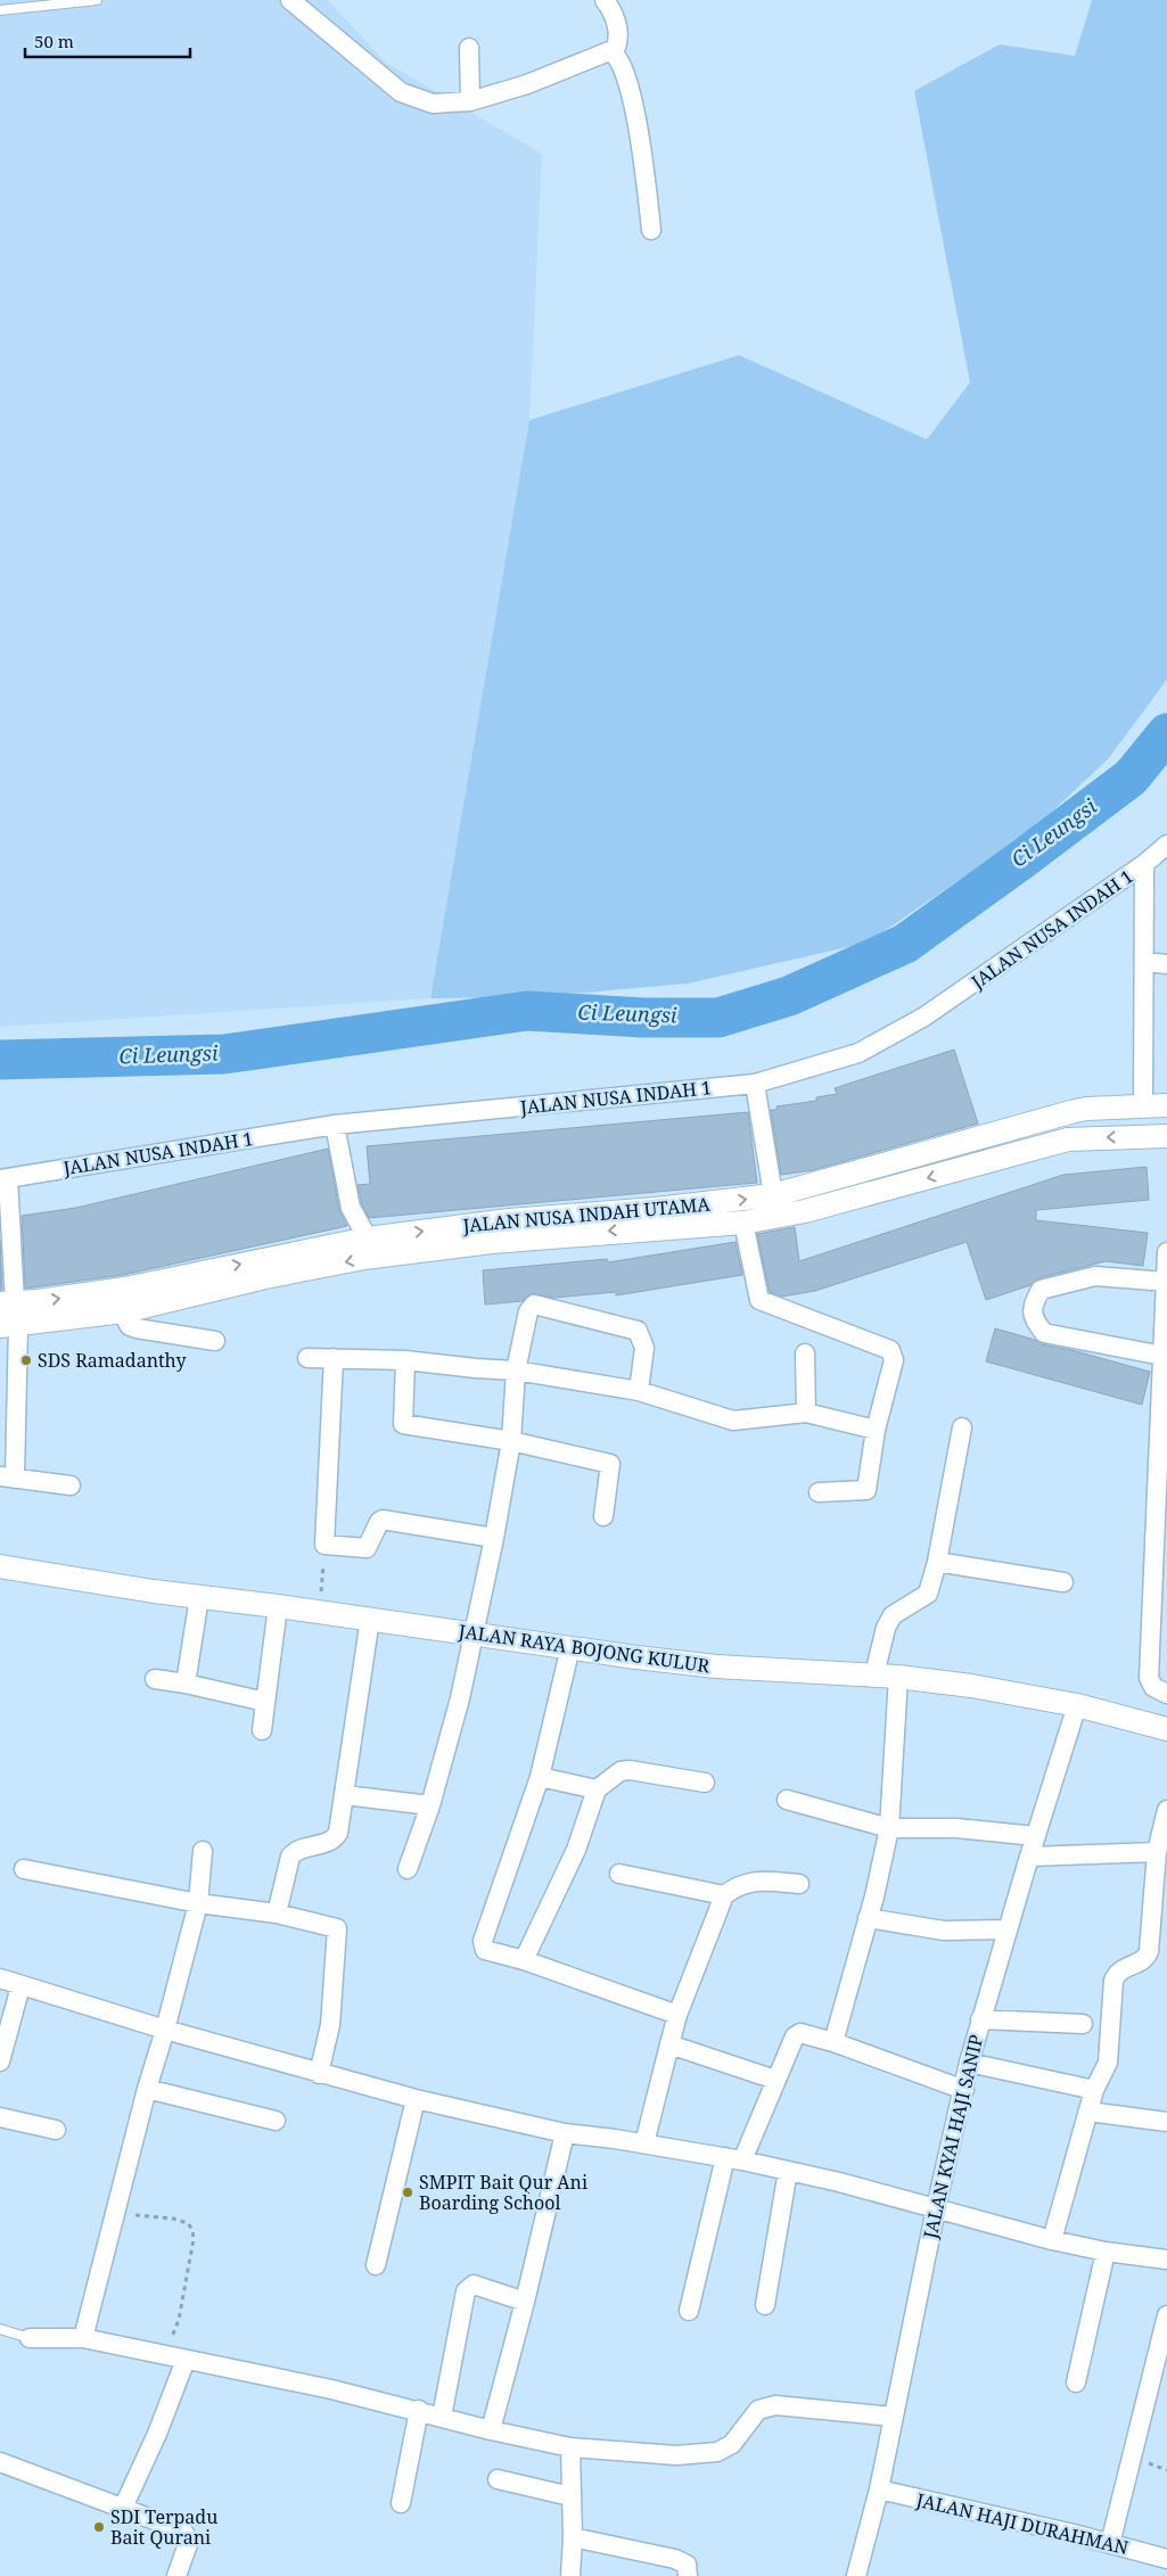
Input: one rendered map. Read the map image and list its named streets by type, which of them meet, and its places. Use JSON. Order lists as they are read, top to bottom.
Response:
{
  "streets": {
    "street": [
      "JALAN NUSA INDAH 1",
      "JALAN NUSA INDAH UTAMA",
      "JALAN RAYA BOJONG KULUR",
      "JALAN KYAI HAJI SANIP",
      "JALAN HAJI DURAHMAN"
    ]
  },
  "crossings": [
    ["JALAN RAYA BOJONG KULUR", "JALAN KYAI HAJI SANIP"],
    ["JALAN KYAI HAJI SANIP", "JALAN HAJI DURAHMAN"]
  ],
  "water": ["Ci Leungsi"],
  "places": ["SDS Ramadanthy", "SMPIT Bait Qur Ani Boarding School", "SDI Terpadu Bait Qurani"],
  "scale_bar": "50 m"
}
